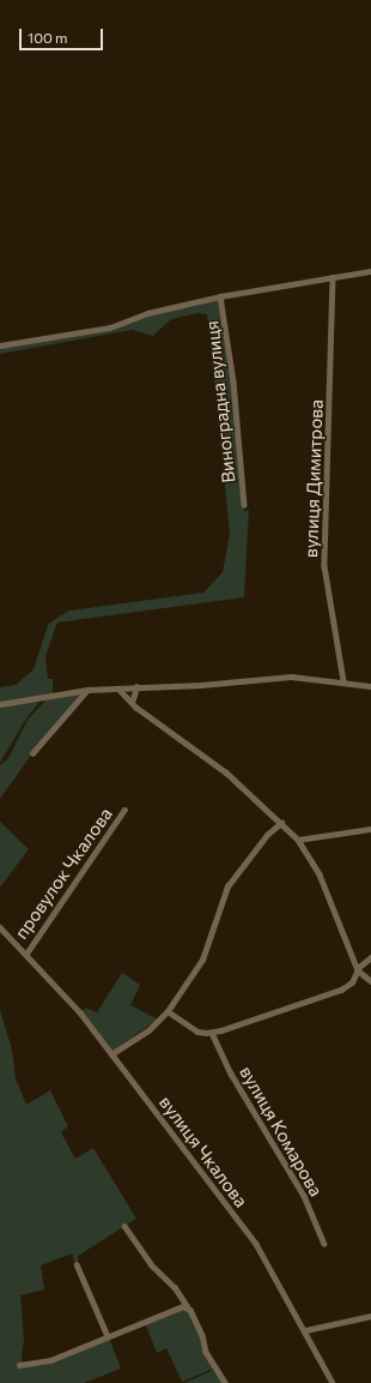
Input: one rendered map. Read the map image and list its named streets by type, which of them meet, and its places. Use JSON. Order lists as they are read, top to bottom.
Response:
{
  "streets": {
    "street": [
      "Виноградна вулиця",
      "вулиця Димитрова",
      "провулок Чкалова",
      "вулиця Комарова",
      "вулиця Чкалова"
    ]
  },
  "crossings": [
    ["провулок Чкалова", "вулиця Чкалова"]
  ],
  "scale_bar": "100 m"
}
